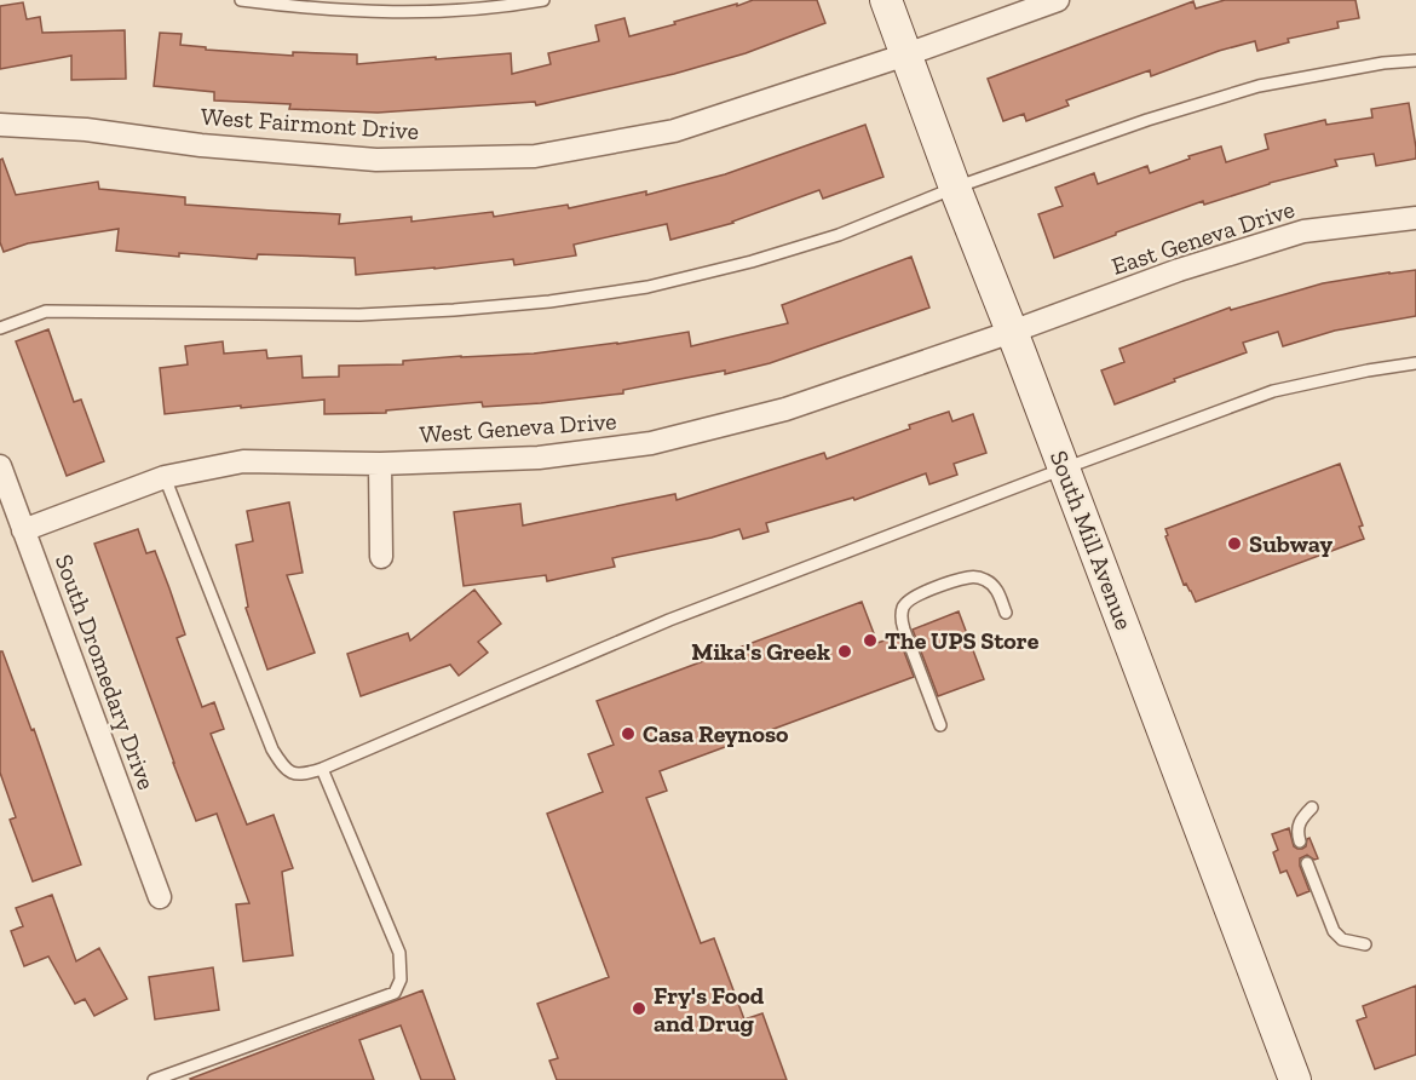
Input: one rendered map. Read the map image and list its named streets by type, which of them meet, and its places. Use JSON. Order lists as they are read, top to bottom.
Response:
{
  "streets": {
    "main road": ["South Mill Avenue"],
    "street": [
      "West Fairmont Drive",
      "East Geneva Drive",
      "West Geneva Drive",
      "South Dromedary Drive"
    ]
  },
  "crossings": [
    ["West Fairmont Drive", "South Mill Avenue"],
    ["East Geneva Drive", "West Geneva Drive"],
    ["East Geneva Drive", "South Mill Avenue"],
    ["West Geneva Drive", "South Mill Avenue"],
    ["West Geneva Drive", "South Dromedary Drive"]
  ],
  "places": [
    "Subway",
    "The UPS Store",
    "Mika's Greek",
    "Casa Reynoso",
    "Fry's Food and Drug"
  ]
}
